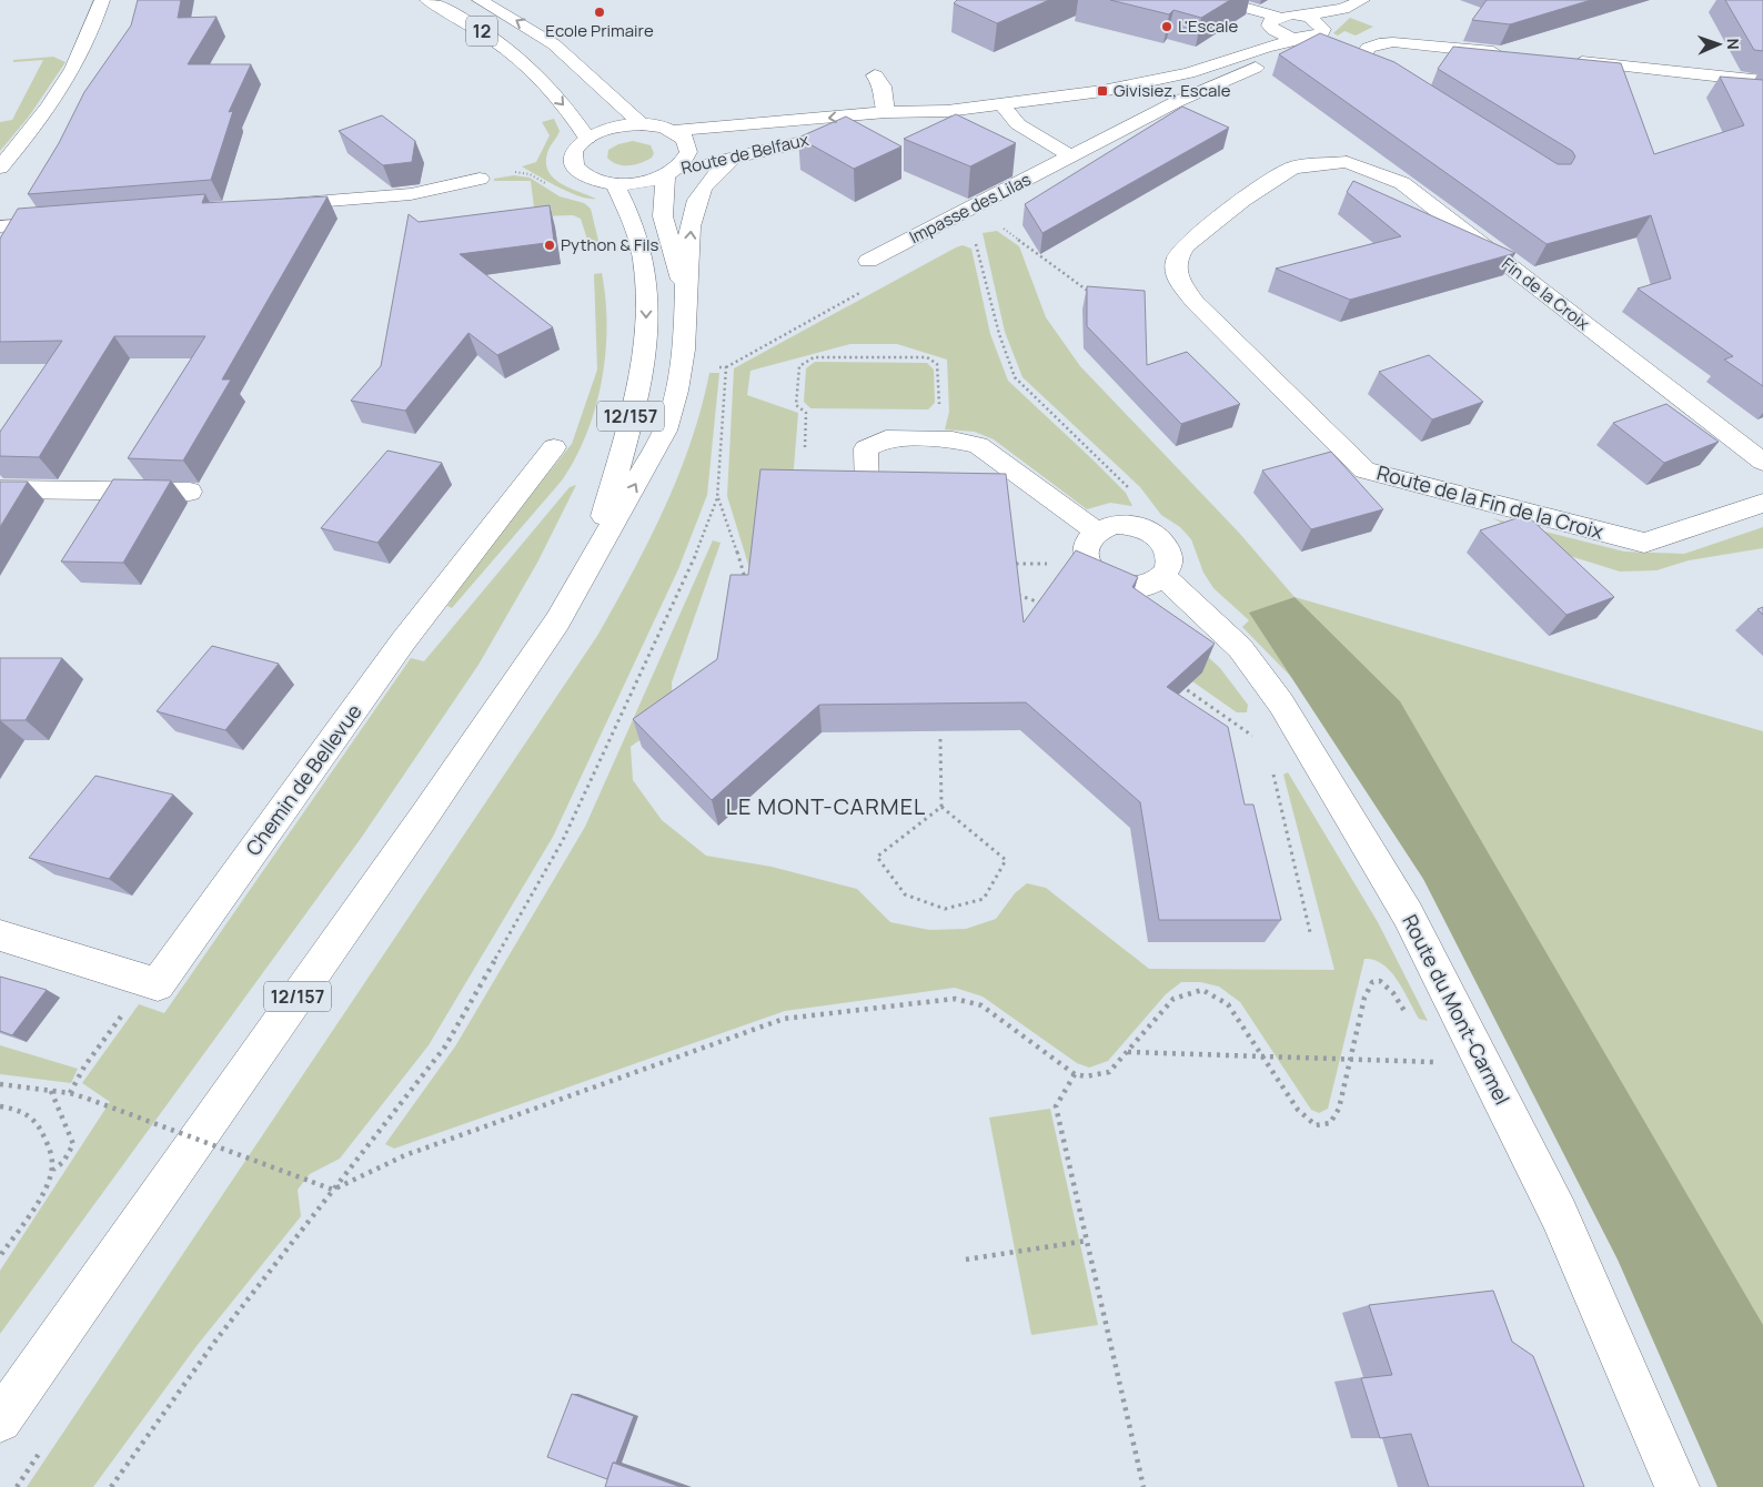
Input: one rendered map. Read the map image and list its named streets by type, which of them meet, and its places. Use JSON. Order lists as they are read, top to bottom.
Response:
{
  "streets": {
    "main road": [
      "12",
      "Route de Belfaux",
      "Impasse des Lilas",
      "Fin de la Croix",
      "12/157",
      "Route de la Fin de la Croix",
      "Chemin de Bellevue",
      "Route du Mont-Carmel"
    ]
  },
  "crossings": [
    ["12", "Route de Belfaux"],
    ["Route de Belfaux", "12/157"],
    ["Fin de la Croix", "Route de la Fin de la Croix"]
  ],
  "districts": ["LE MONT-CARMEL"],
  "places": {
    "other": ["Ecole Primaire", "L'Escale", "Python & Fils"],
    "transit": ["Givisiez, Escale"]
  },
  "north": "right"
}
